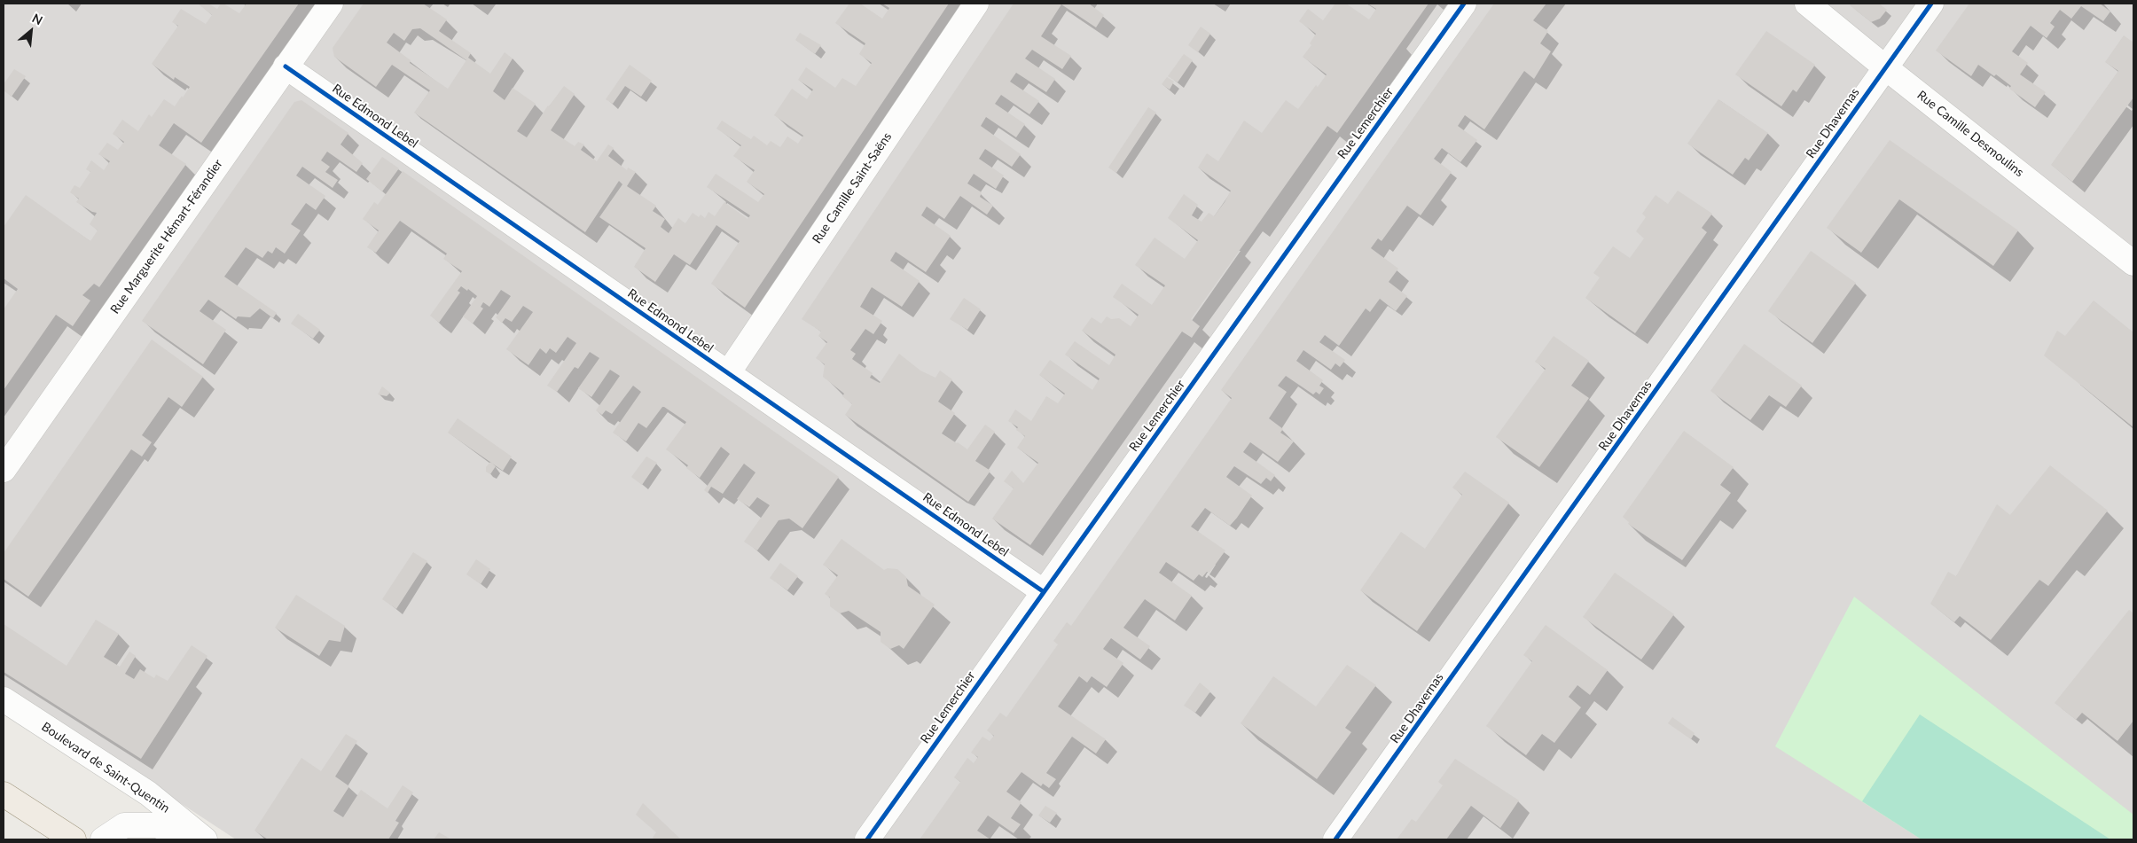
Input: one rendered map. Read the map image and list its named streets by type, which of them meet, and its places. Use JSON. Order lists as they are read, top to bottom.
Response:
{
  "streets": {
    "street": [
      "Rue Edmond Lebel",
      "Rue Lemerchier",
      "Rue Dhavernas",
      "Rue Camille Desmoulins",
      "Rue Camille Saint-Saëns",
      "Rue Marguerite Hémart-Férandier",
      "Boulevard de Saint-Quentin"
    ]
  },
  "crossings": [
    ["Rue Edmond Lebel", "Rue Lemerchier"],
    ["Rue Edmond Lebel", "Rue Camille Saint-Saëns"],
    ["Rue Edmond Lebel", "Rue Marguerite Hémart-Férandier"],
    ["Rue Dhavernas", "Rue Camille Desmoulins"]
  ],
  "north": "top right"
}
